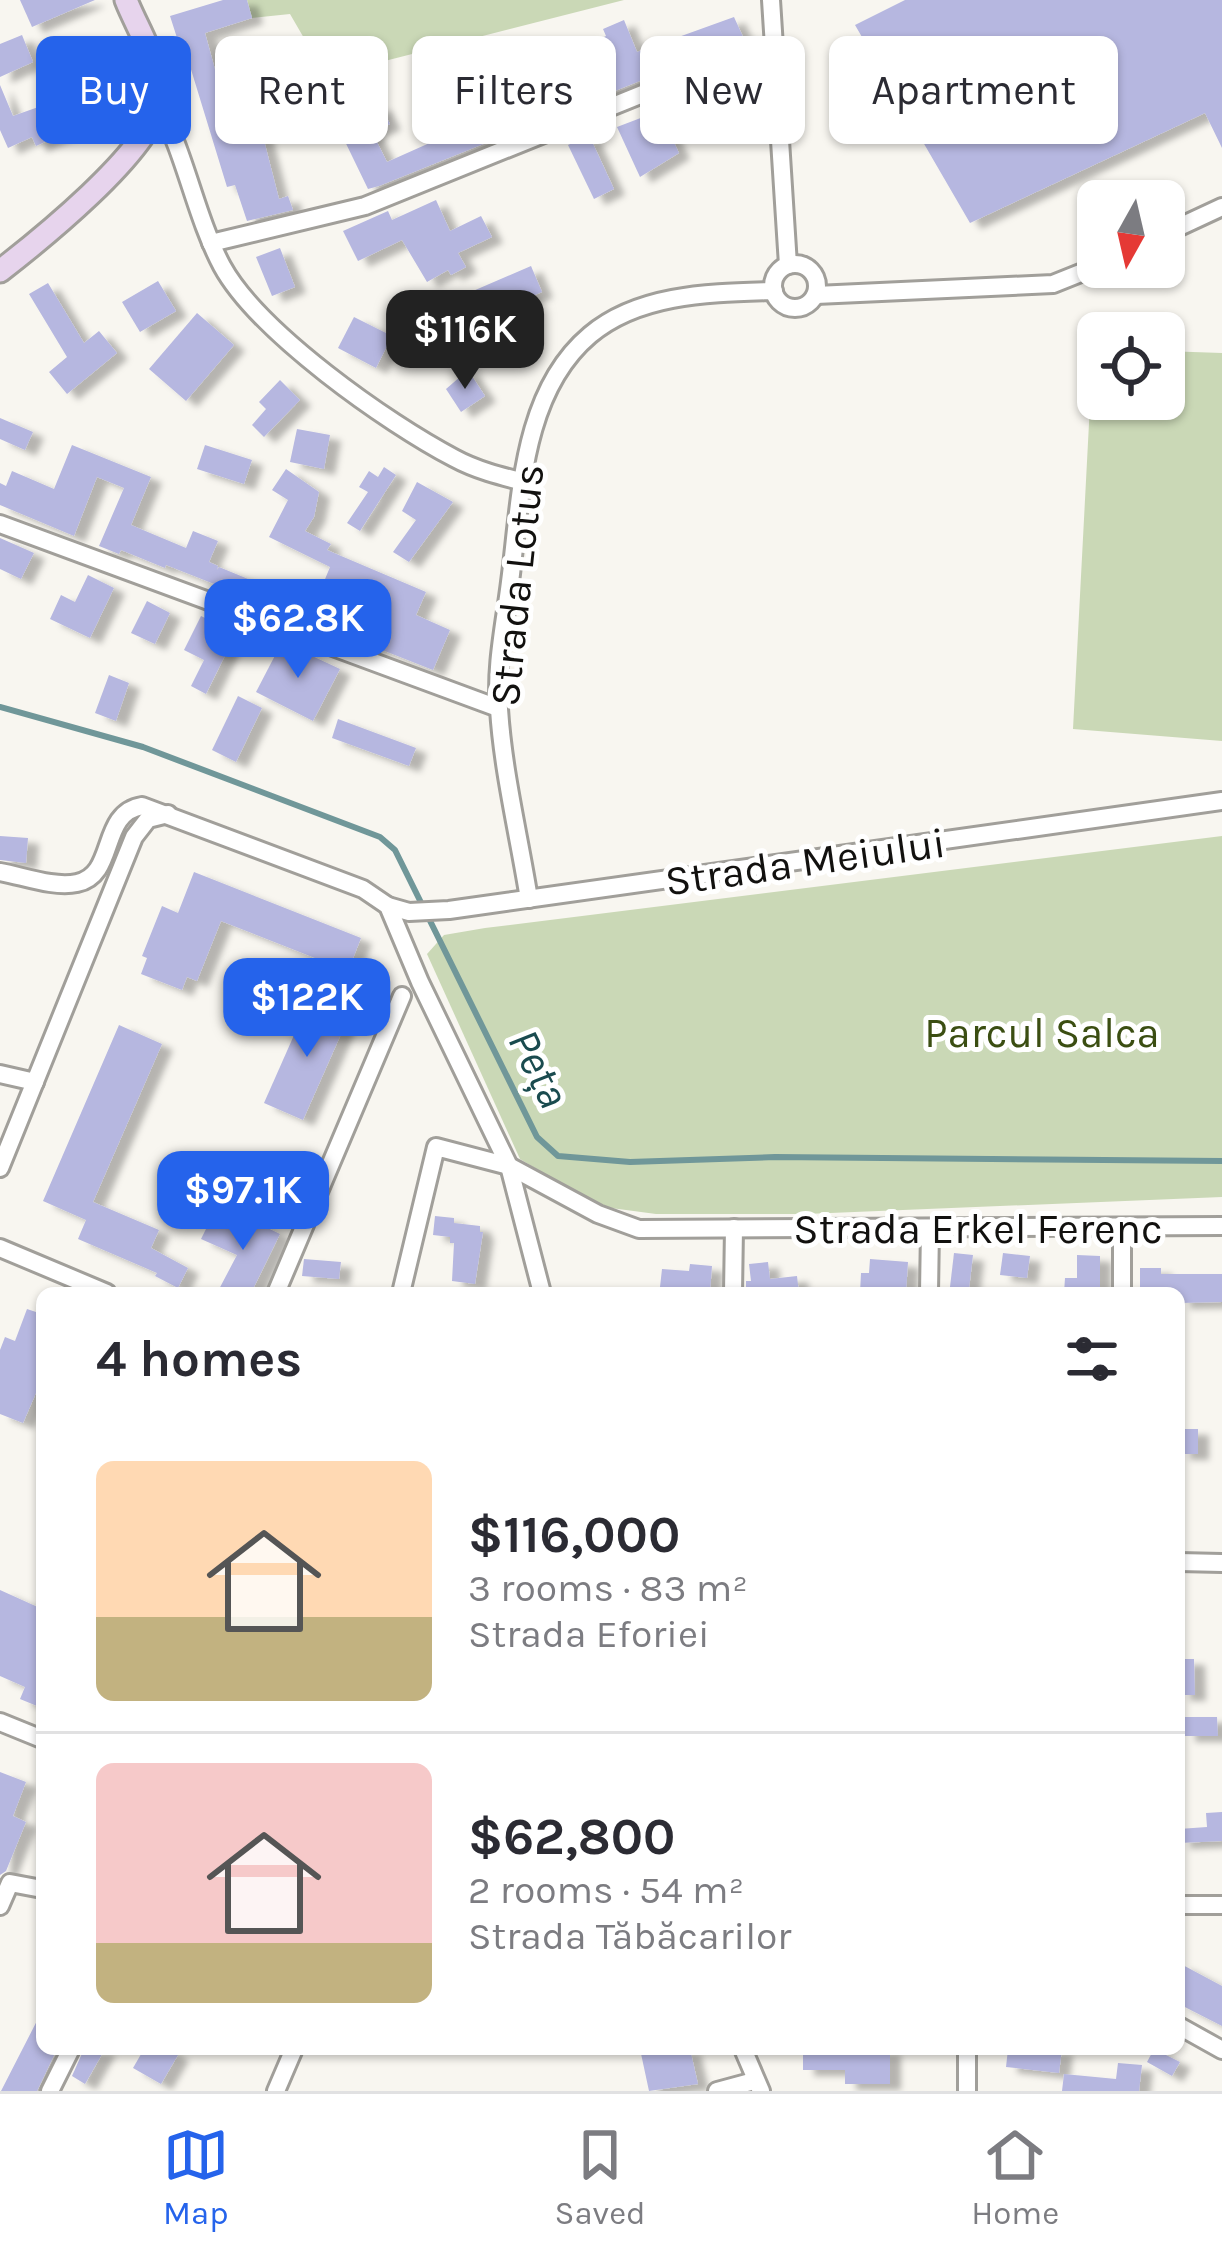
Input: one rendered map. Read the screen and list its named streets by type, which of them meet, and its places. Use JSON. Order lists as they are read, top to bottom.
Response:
{
  "streets": {
    "street": ["Strada Lotus", "Strada Meiului", "Strada Erkel Ferenc"]
  },
  "crossings": [
    ["Strada Lotus", "Strada Meiului"]
  ],
  "water": ["Peța"],
  "parks": ["Parcul Salca"],
  "north": "bottom",
  "page": {
    "chip": [
      "Buy",
      "Rent",
      "Filters",
      "New",
      "Apartment"
    ],
    "price": [
      "$116K",
      "$62.8K",
      "$122K",
      "$97.1K"
    ],
    "heading": "4 homes",
    "list": [
      {
        "name": "$116,000",
        "note": "3 rooms · 83 m² · Strada Eforiei"
      },
      {
        "name": "$62,800",
        "note": "2 rooms · 54 m² · Strada Tăbăcarilor"
      }
    ],
    "tabs": ["Map", "Saved", "Home"]
  }
}
